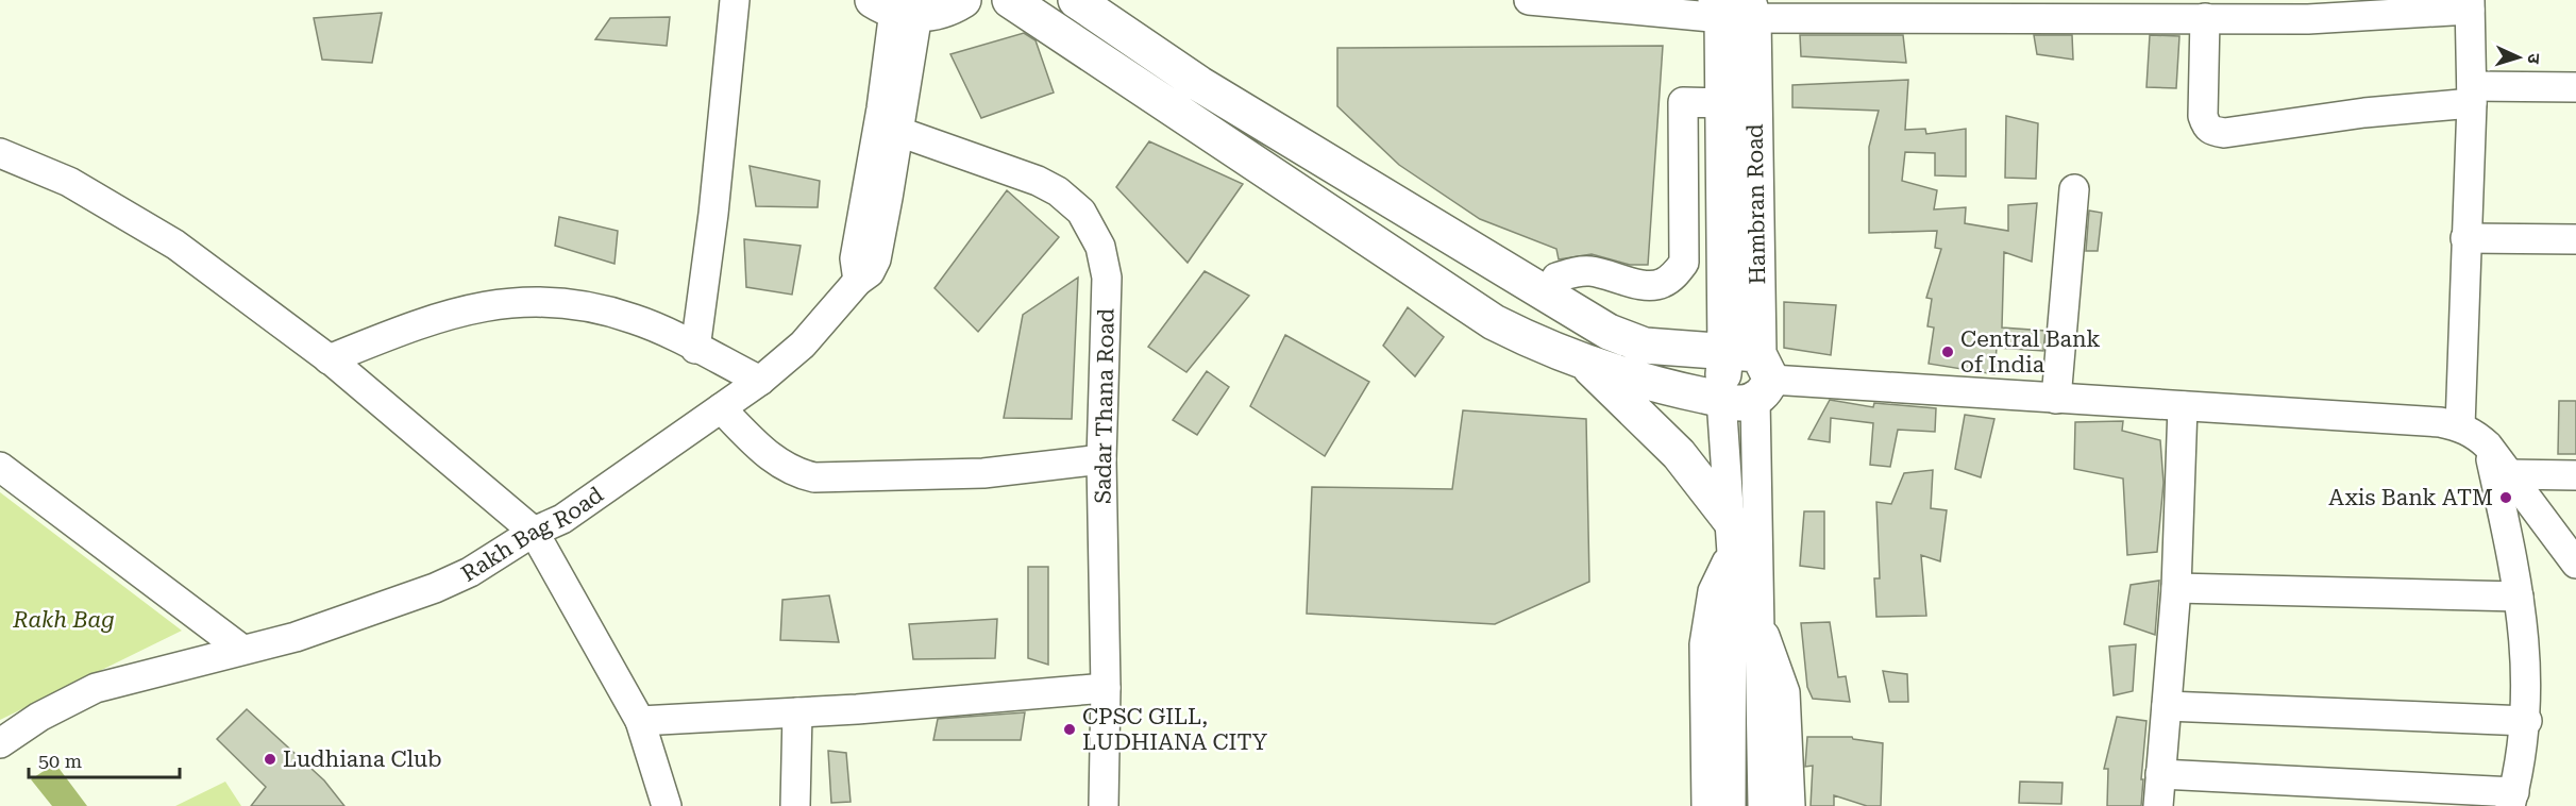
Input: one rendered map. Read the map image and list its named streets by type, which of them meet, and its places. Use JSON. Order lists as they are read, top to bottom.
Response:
{
  "streets": {
    "main road": ["Hambran Road"],
    "street": ["Sadar Thana Road", "Rakh Bag Road"]
  },
  "crossings": [
    ["Sadar Thana Road", "Rakh Bag Road"]
  ],
  "parks": ["Rakh Bag"],
  "places": [
    "Central Bank of India",
    "Axis Bank ATM",
    "CPSC GILL, LUDHIANA CITY",
    "Ludhiana Club"
  ],
  "scale_bar": "50 m",
  "north": "right"
}
